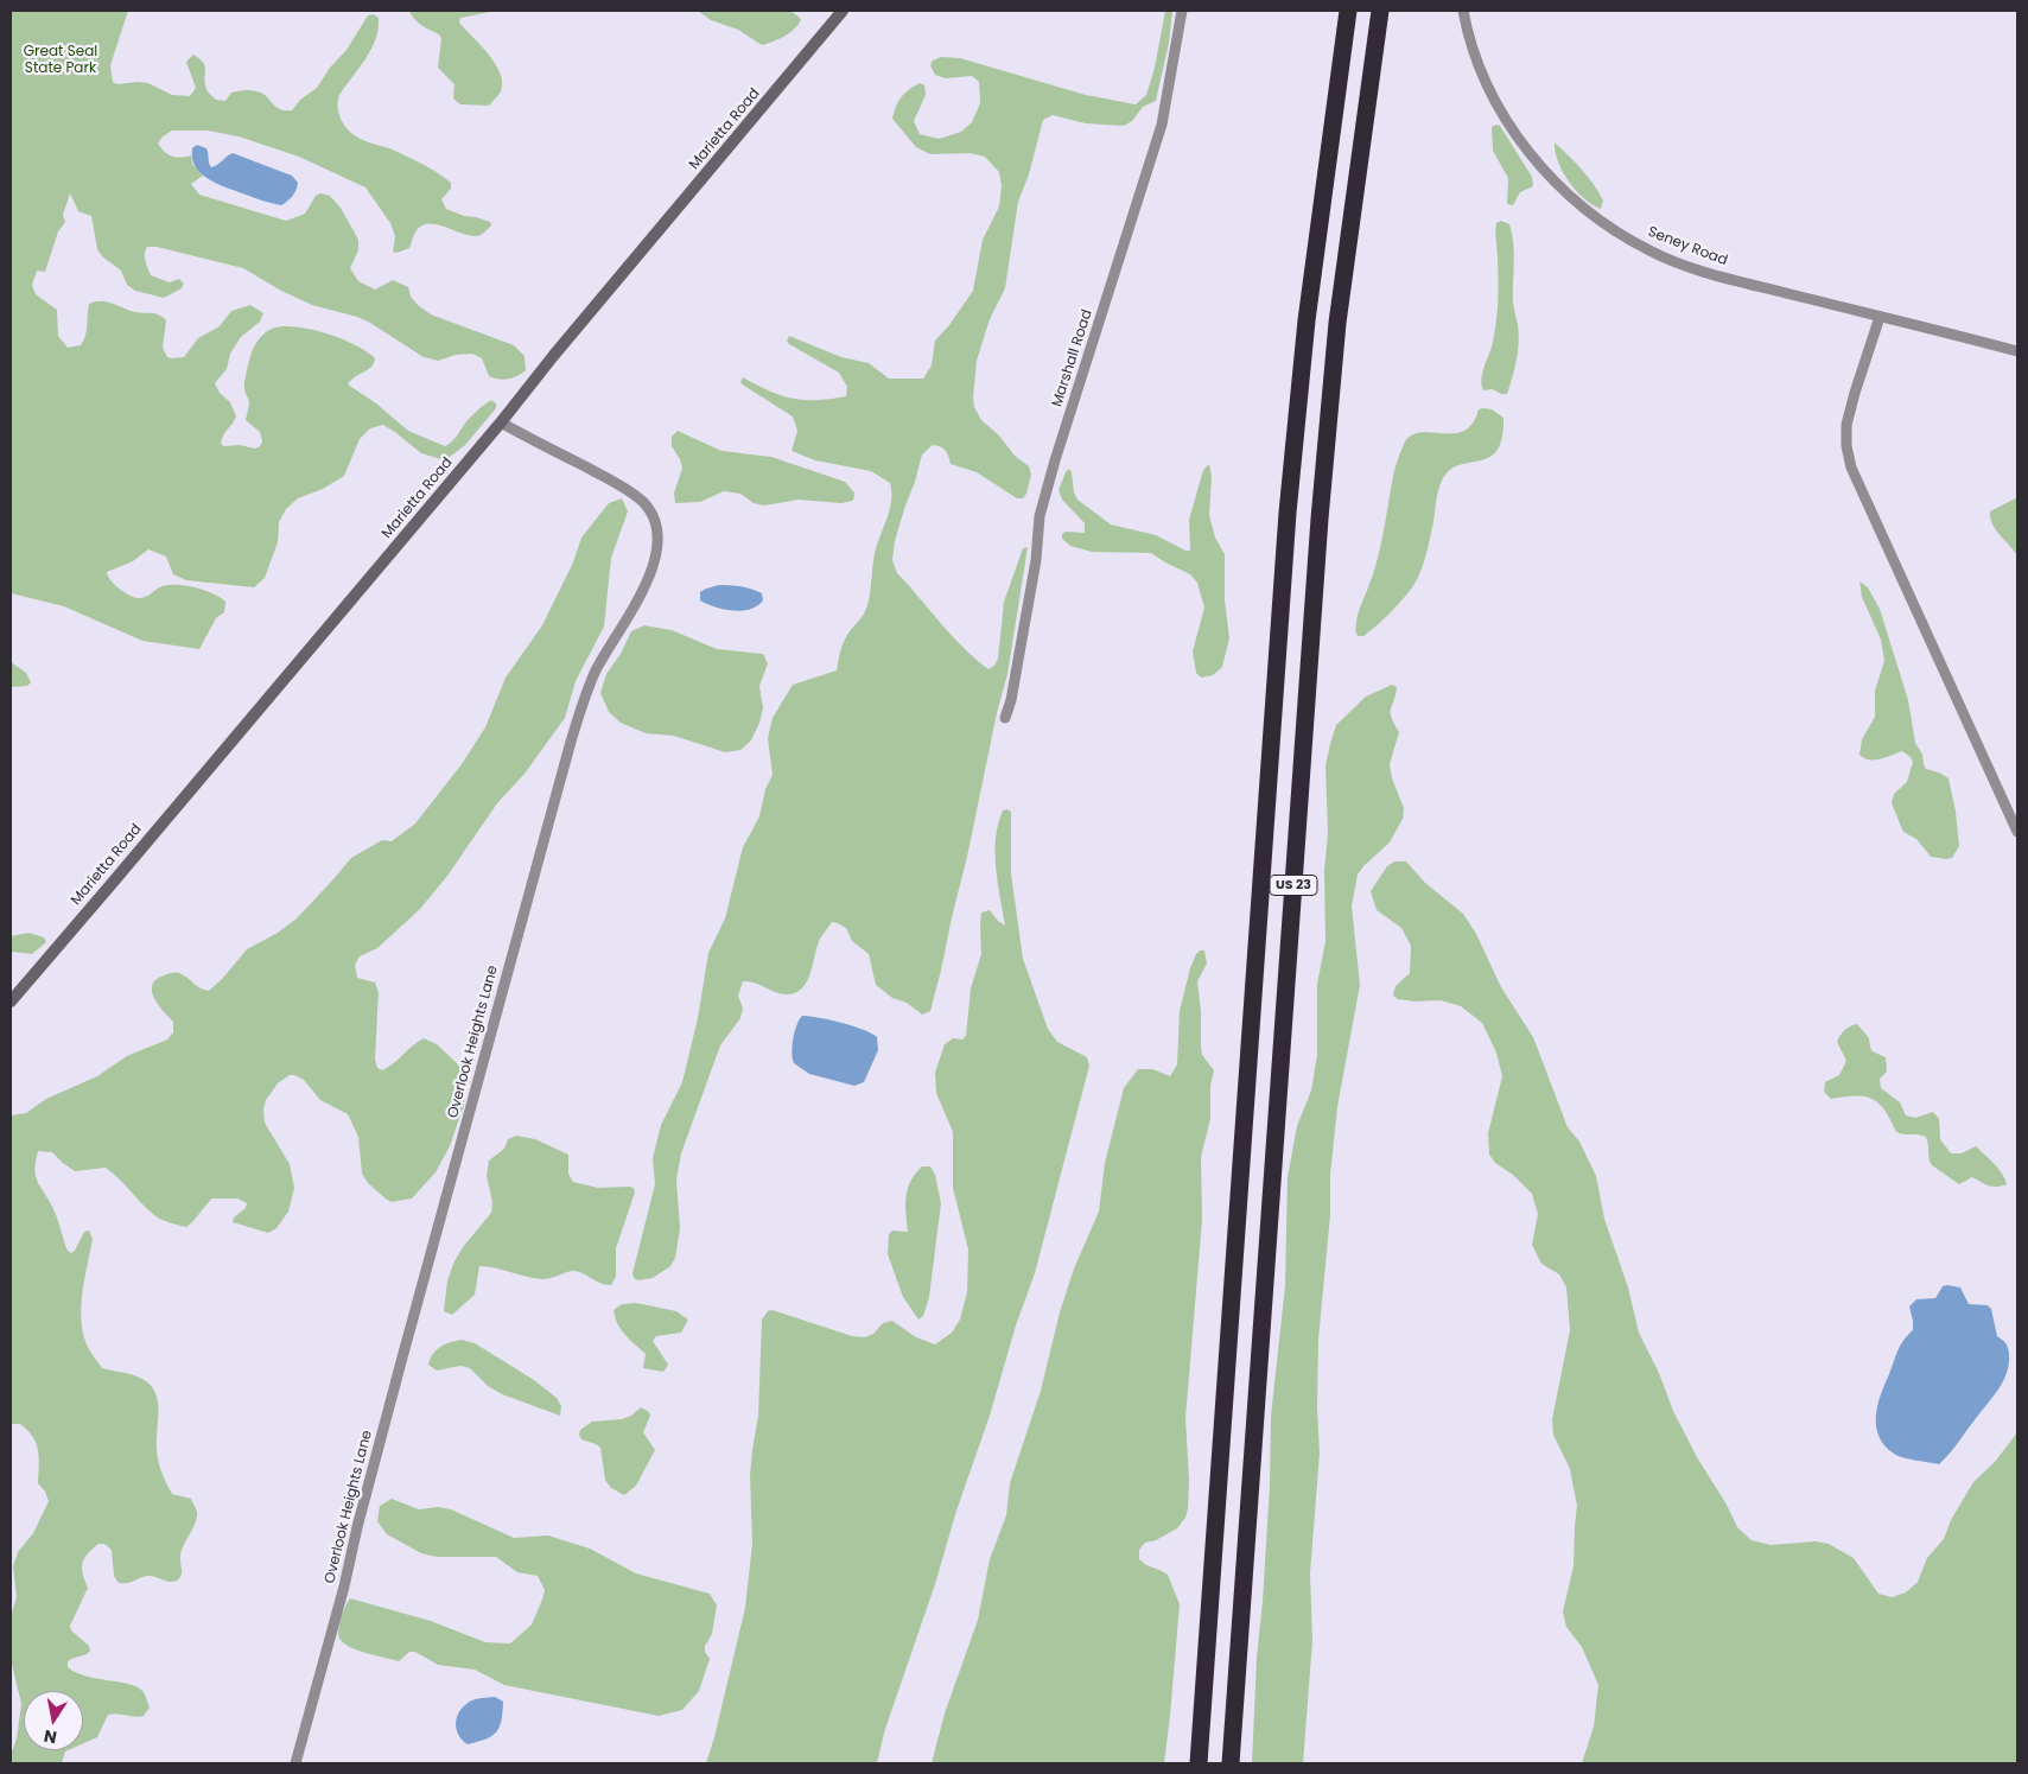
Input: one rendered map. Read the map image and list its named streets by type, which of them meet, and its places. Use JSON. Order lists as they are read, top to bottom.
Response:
{
  "streets": {
    "highway": ["US 23"],
    "street": [
      "Marietta Road",
      "Seney Road",
      "Marshall Road",
      "Overlook Heights Lane"
    ]
  },
  "crossings": [
    ["Marietta Road", "Overlook Heights Lane"]
  ],
  "parks": ["Great Seal State Park"],
  "north": "bottom"
}
